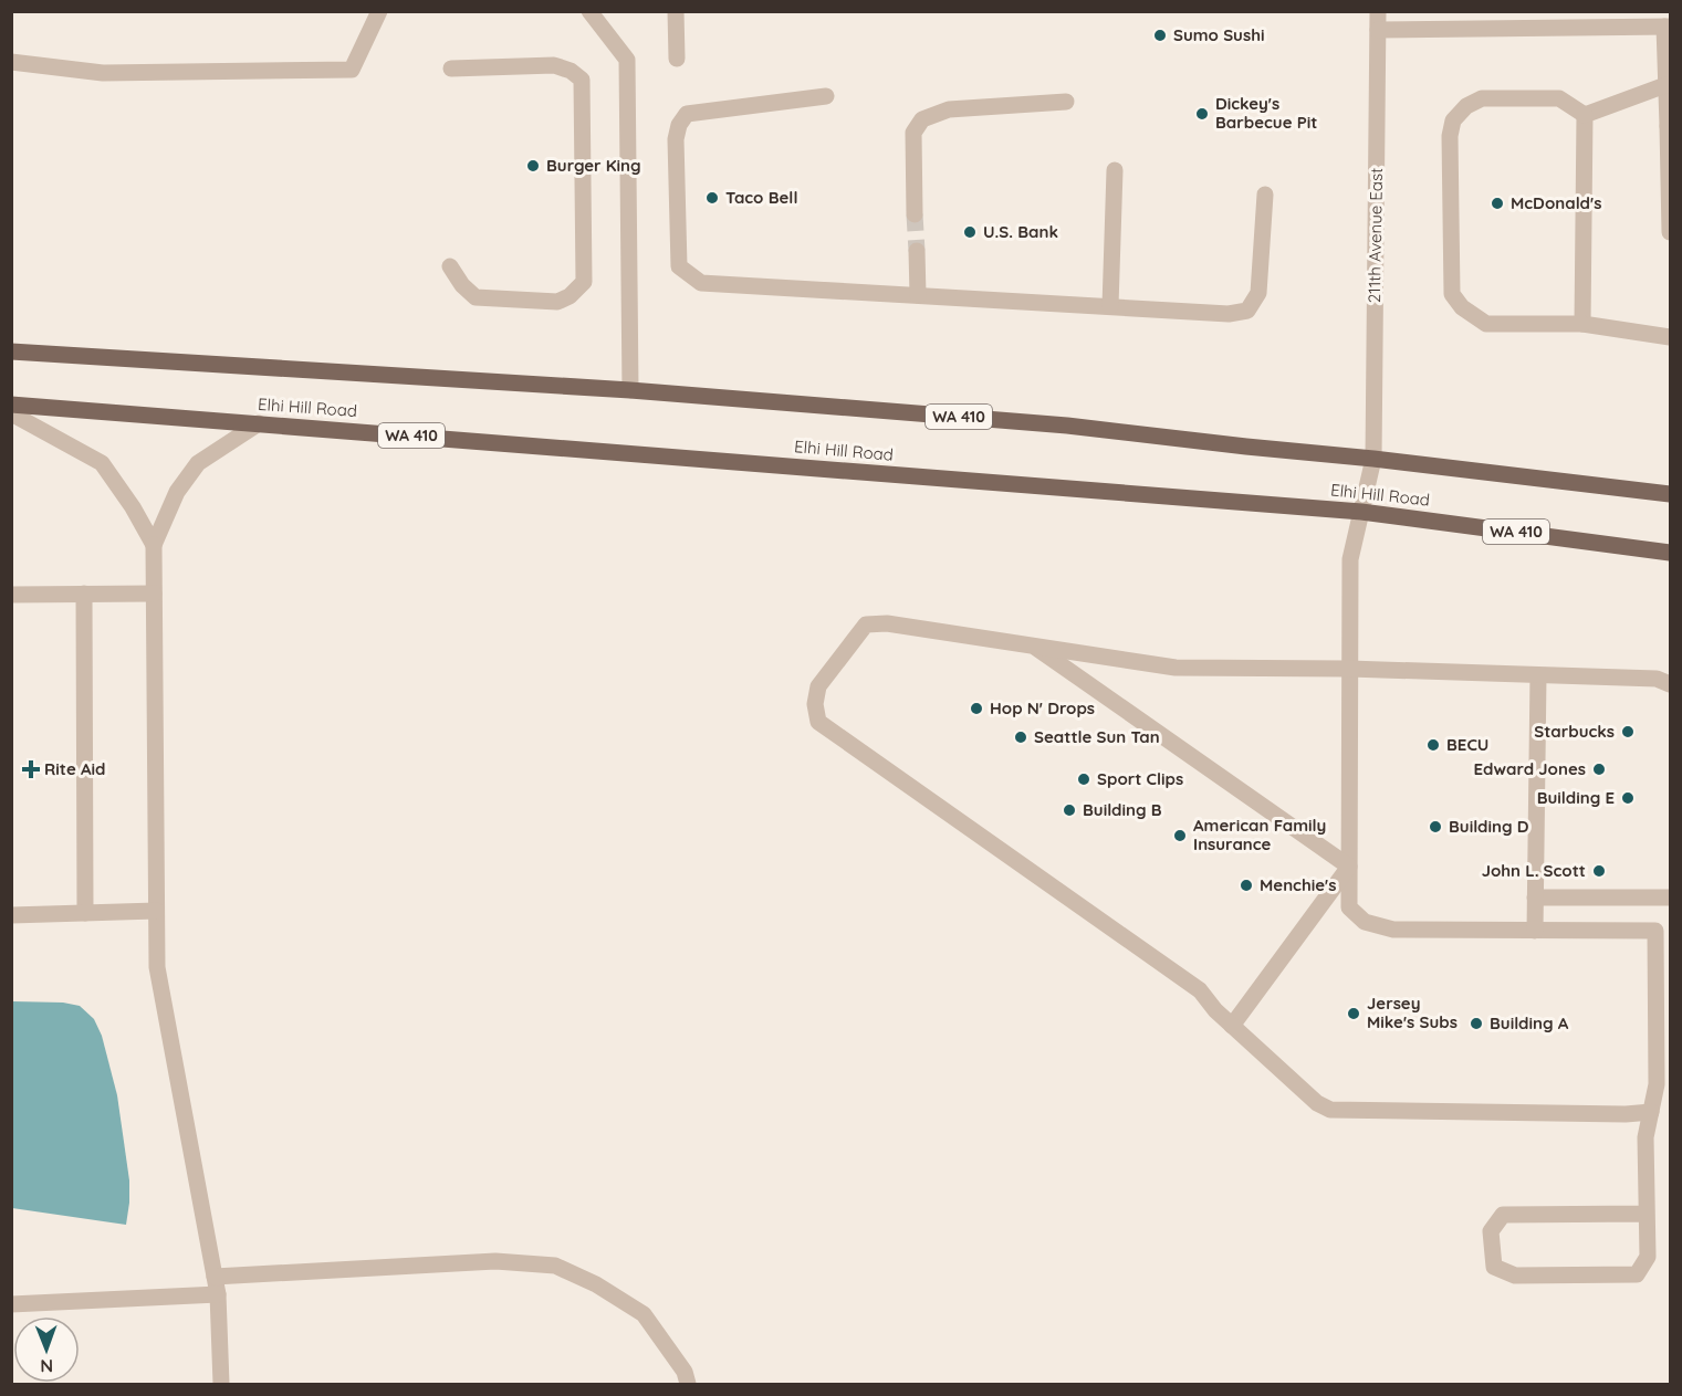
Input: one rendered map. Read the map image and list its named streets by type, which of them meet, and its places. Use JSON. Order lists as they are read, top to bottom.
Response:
{
  "streets": {
    "main road": ["Elhi Hill Road", "WA 410"],
    "street": ["211th Avenue East"]
  },
  "crossings": [
    ["211th Avenue East", "Elhi Hill Road"],
    ["211th Avenue East", "WA 410"]
  ],
  "places": {
    "other": [
      "Sumo Sushi",
      "Dickey's Barbecue Pit",
      "Burger King",
      "Taco Bell",
      "McDonald's",
      "U.S. Bank",
      "Hop N' Drops",
      "Starbucks",
      "Seattle Sun Tan",
      "BECU",
      "Edward Jones",
      "Sport Clips",
      "Building E",
      "Building B",
      "Building D",
      "American Family Insurance",
      "John L. Scott",
      "Menchie's",
      "Jersey Mike's Subs",
      "Building A"
    ],
    "health": ["Rite Aid"]
  },
  "north": "bottom"
}
